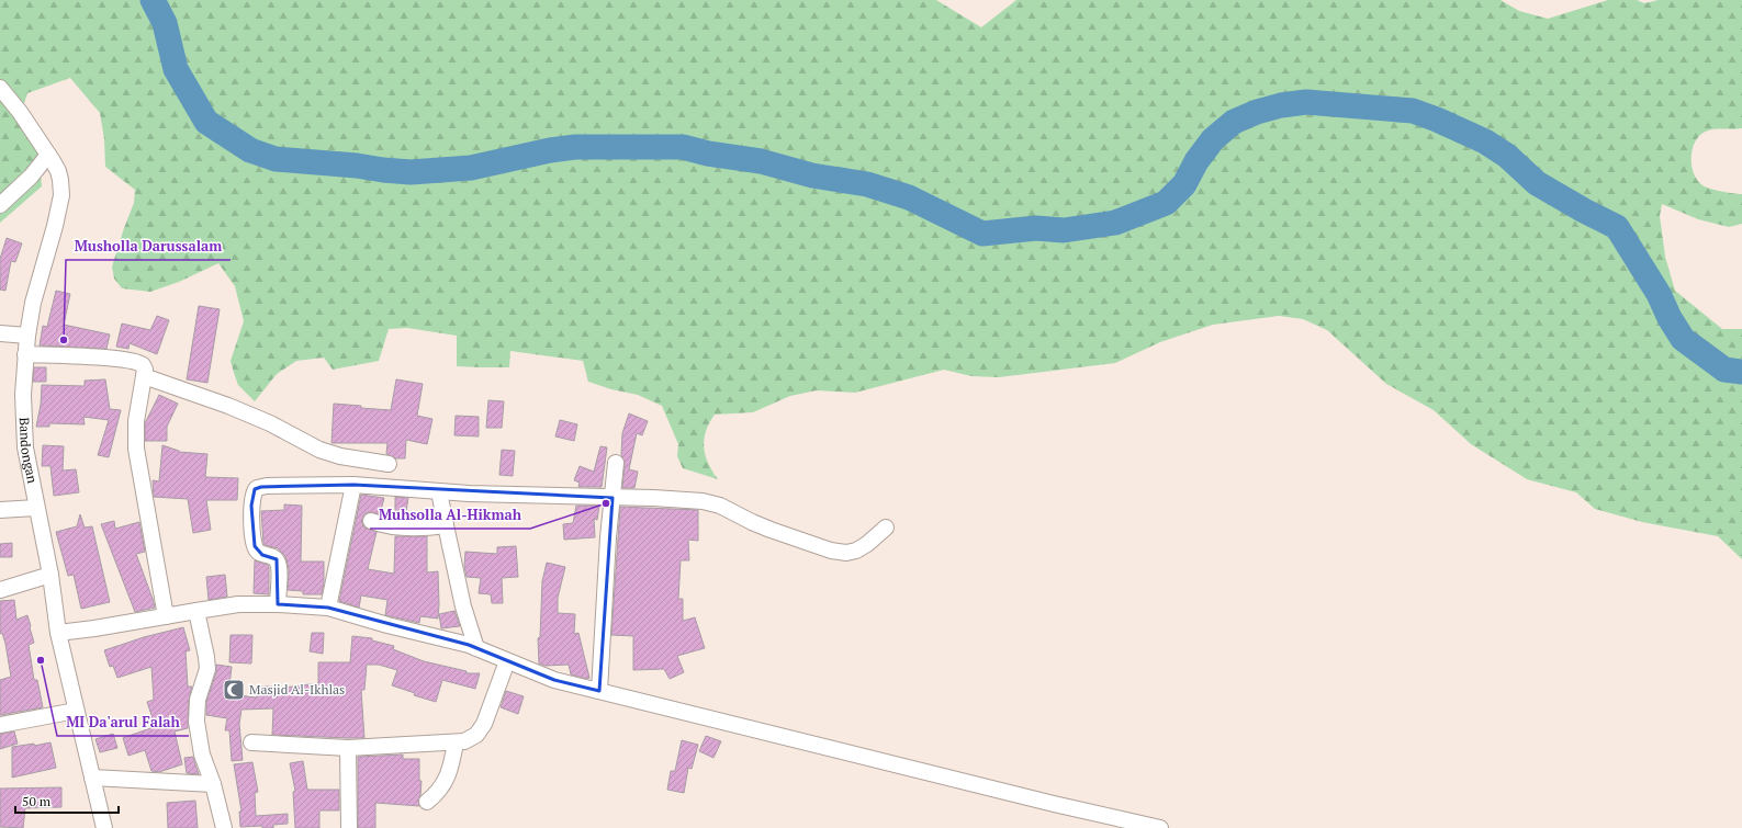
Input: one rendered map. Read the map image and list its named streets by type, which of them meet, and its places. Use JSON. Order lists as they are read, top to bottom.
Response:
{
  "streets": {
    "street": ["Bandongan"]
  },
  "places": {
    "other": ["Musholla Darussalam", "Muhsolla Al-Hikmah", "MI Da'arul Falah"],
    "mosque": ["Masjid Al-Ikhlas"]
  },
  "scale_bar": "50 m"
}
